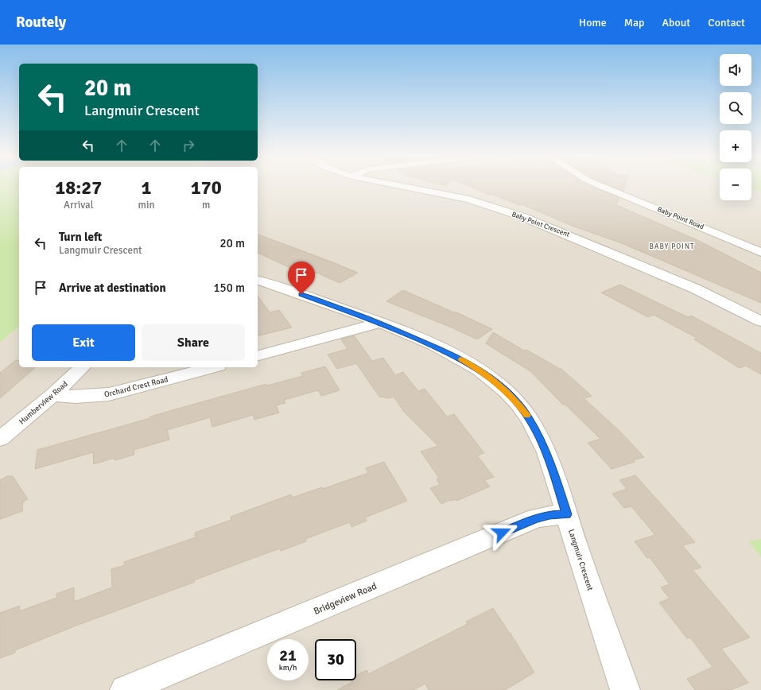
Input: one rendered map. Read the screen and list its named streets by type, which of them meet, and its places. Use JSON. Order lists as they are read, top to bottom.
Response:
{
  "streets": {
    "street": [
      "Baby Point Road",
      "Baby Point Crescent",
      "Orchard Crest Road",
      "Humberview Road",
      "Langmuir Crescent",
      "Bridgeview Road"
    ]
  },
  "crossings": [
    ["Orchard Crest Road", "Humberview Road"],
    ["Langmuir Crescent", "Bridgeview Road"]
  ],
  "districts": ["BABY POINT"],
  "page": {
    "header": "Routely",
    "nav": [
      "Home",
      "Map",
      "About",
      "Contact"
    ],
    "map_buttons": ["+", "−"],
    "turn": ["20 m", "Langmuir Crescent"],
    "eta": [
      "18:27",
      "Arrival",
      "1",
      "min",
      "170",
      "m"
    ],
    "list": [
      {
        "name": "Turn left",
        "note": "Langmuir Crescent",
        "value": "20 m"
      },
      {
        "name": "Arrive at destination",
        "value": "150 m"
      }
    ],
    "buttons": ["Exit", "Share"],
    "speed": "21 km/h",
    "limit": "30"
  }
}
